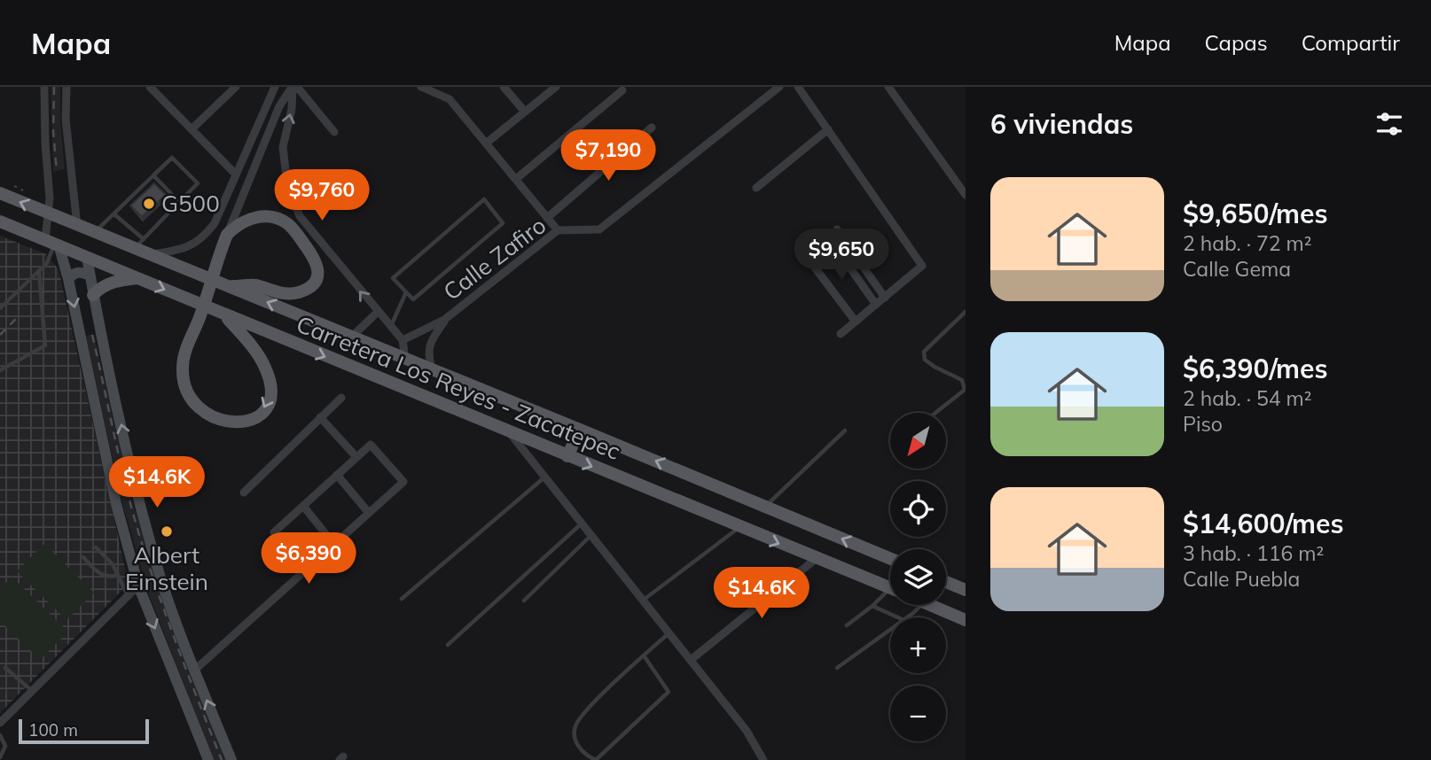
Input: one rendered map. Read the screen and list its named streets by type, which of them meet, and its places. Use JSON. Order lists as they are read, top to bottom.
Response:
{
  "streets": {
    "main road": ["Carretera Los Reyes - Zacatepec"],
    "street": ["Calle Zafiro"]
  },
  "crossings": [
    ["Calle Zafiro", "Carretera Los Reyes - Zacatepec"]
  ],
  "places": ["G500", "Albert Einstein"],
  "scale_bar": "100 m",
  "north": "bottom left",
  "page": {
    "header": "Mapa",
    "nav": ["Mapa", "Capas", "Compartir"],
    "heading": "6 viviendas",
    "price": [
      "$7,190",
      "$9,760",
      "$9,650",
      "$14.6K",
      "$6,390",
      "$14.6K"
    ],
    "list": [
      {
        "name": "$9,650/mes",
        "note": "2 hab. · 72 m² · Calle Gema"
      },
      {
        "name": "$6,390/mes",
        "note": "2 hab. · 54 m² · Piso"
      },
      {
        "name": "$14,600/mes",
        "note": "3 hab. · 116 m² · Calle Puebla"
      }
    ],
    "map_buttons": ["+", "−"],
    "scale": "100 m"
  }
}
